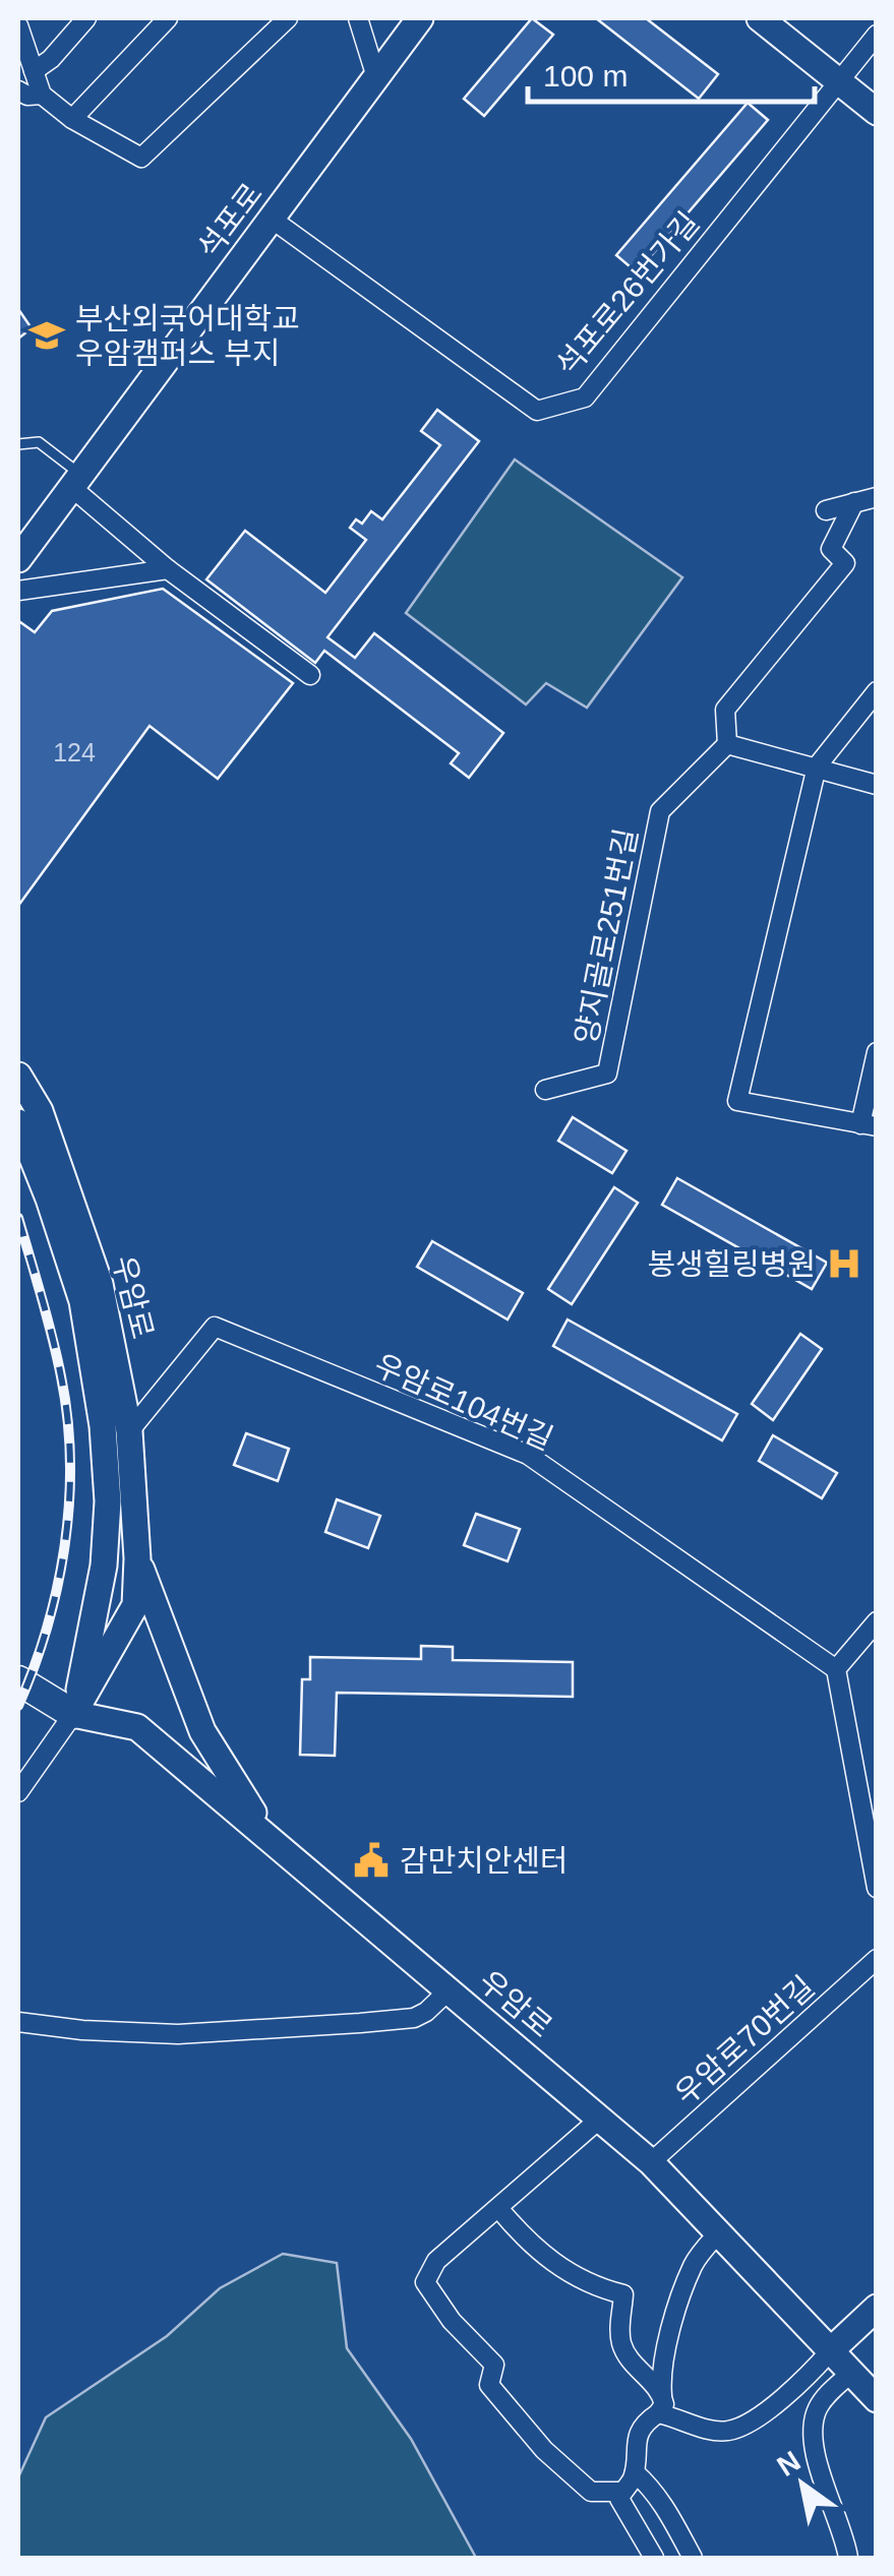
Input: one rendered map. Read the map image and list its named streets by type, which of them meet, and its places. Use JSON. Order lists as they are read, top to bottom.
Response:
{
  "streets": {
    "main road": ["석포로", "우암로"],
    "street": [
      "석포로26번가길",
      "양지골로251번길",
      "우암로104번길",
      "우암로70번길"
    ]
  },
  "crossings": [
    ["석포로", "석포로26번가길"],
    ["우암로", "우암로104번길"],
    ["우암로", "우암로70번길"]
  ],
  "places": {
    "school or university": ["부산외국어대학교 우암캠퍼스 부지"],
    "hospital": ["봉생힐링병원"],
    "public building": ["감만치안센터"]
  },
  "house_numbers": ["124"],
  "scale_bar": "100 m",
  "north": "top left"
}
